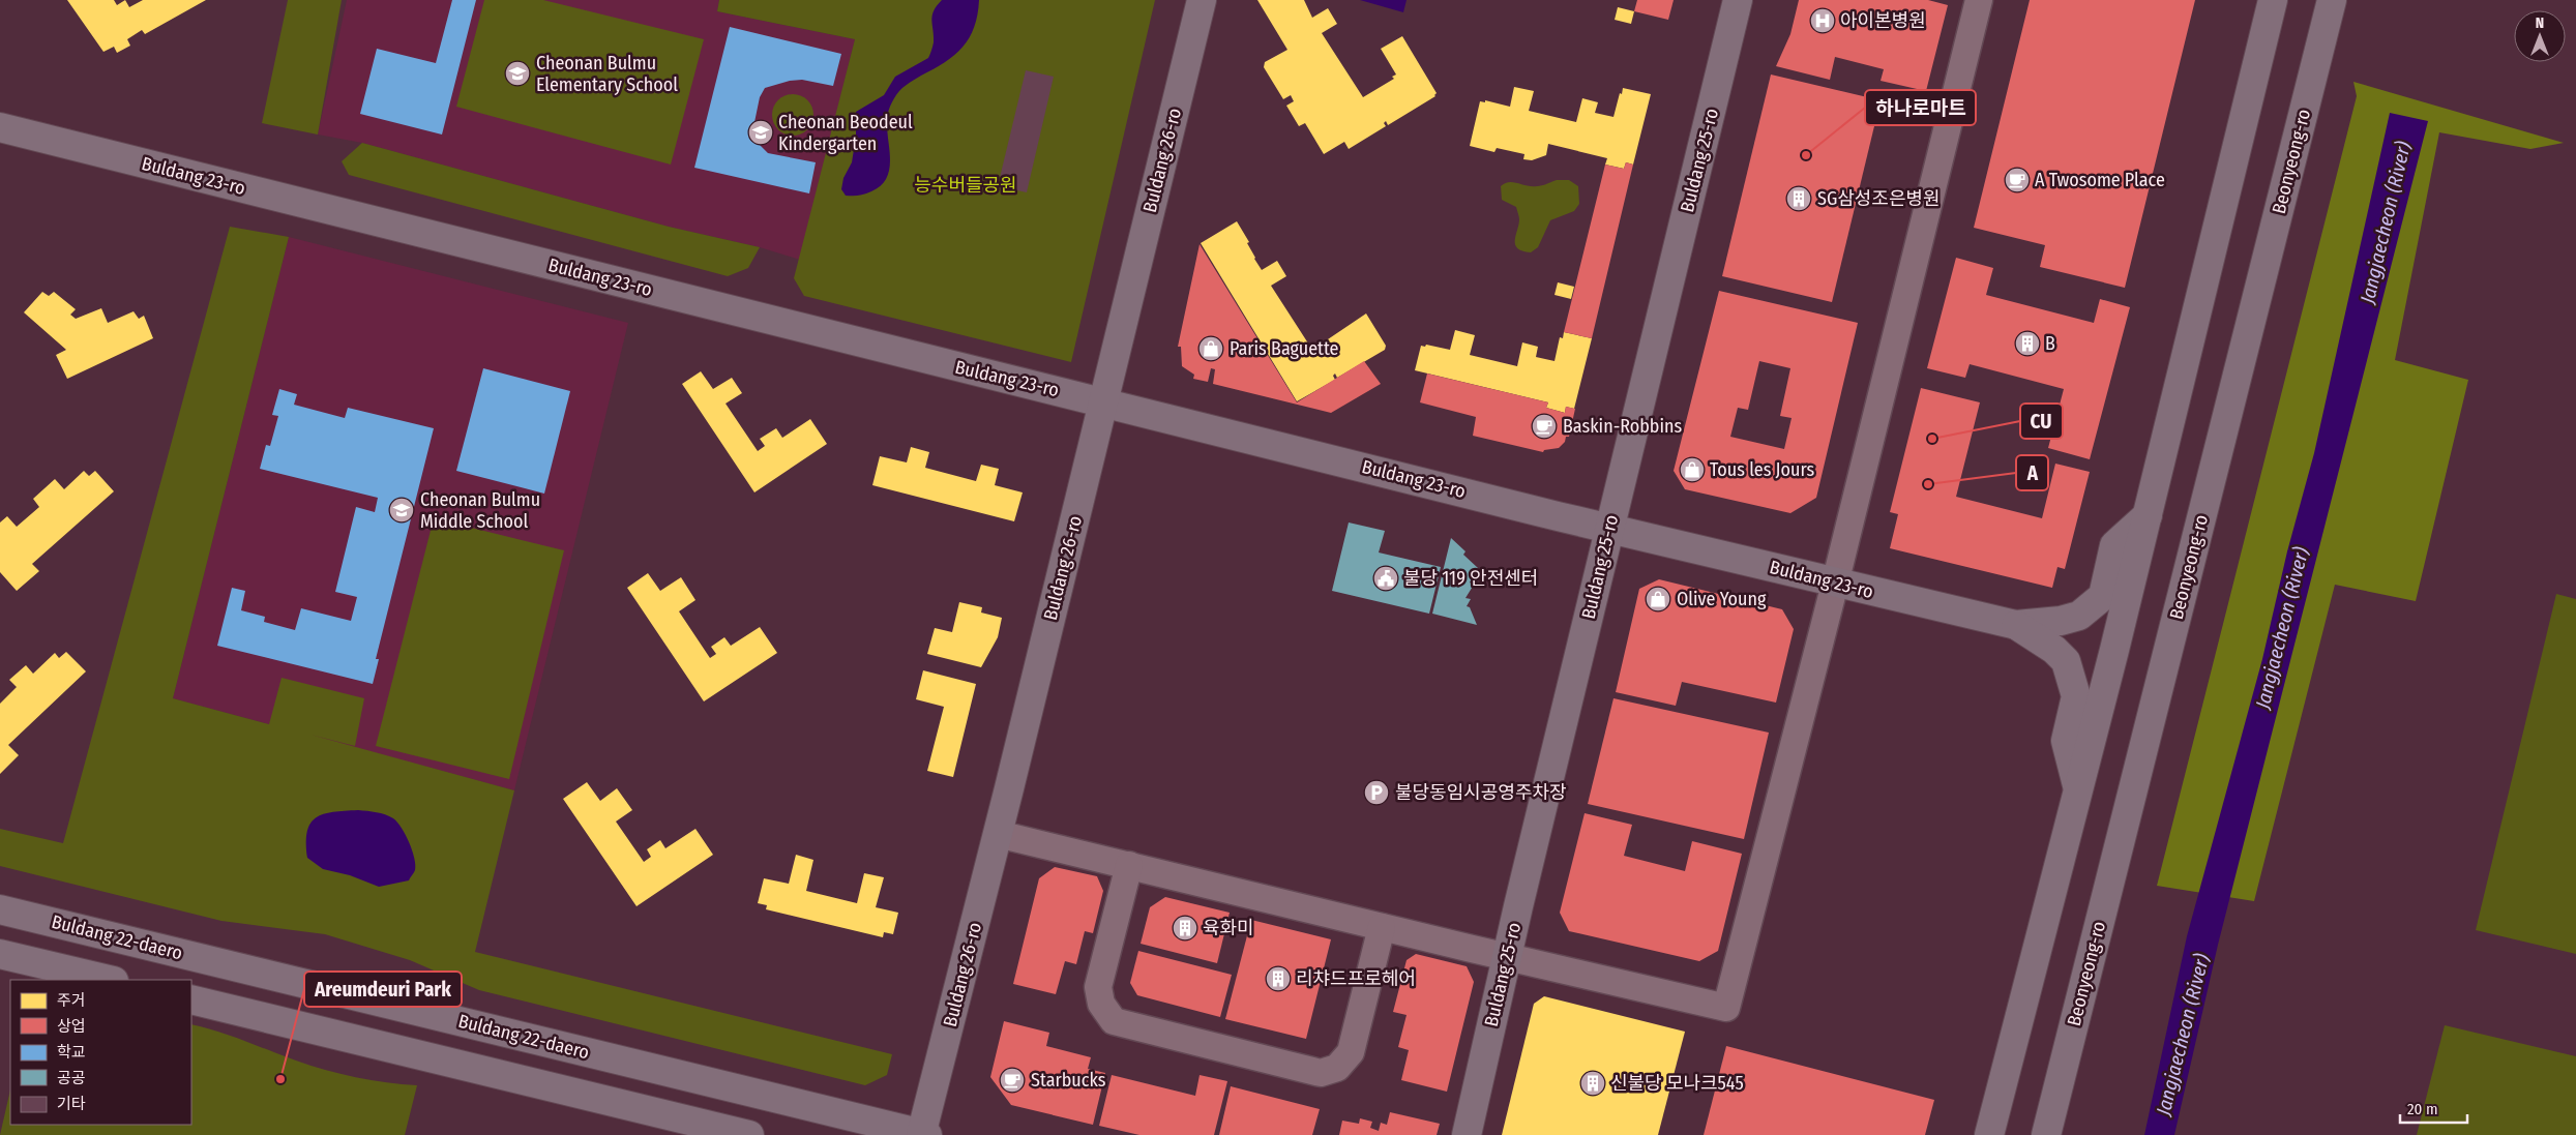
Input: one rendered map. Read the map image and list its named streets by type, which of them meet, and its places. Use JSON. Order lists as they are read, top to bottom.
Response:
{
  "streets": {
    "street": [
      "Buldang 26-ro",
      "Buldang 25-ro",
      "Beonyeong-ro",
      "Buldang 23-ro",
      "Buldang 22-daero"
    ]
  },
  "crossings": [
    ["Buldang 26-ro", "Buldang 23-ro"],
    ["Buldang 26-ro", "Buldang 22-daero"],
    ["Buldang 25-ro", "Buldang 23-ro"]
  ],
  "water": ["Jangjaecheon (River)"],
  "parks": ["능수버들공원"],
  "places": {
    "hospital": ["아이본병원"],
    "school or university": ["Cheonan Bulmu Elementary School", "Cheonan Beodeul Kindergarten", "Cheonan Bulmu Middle School"],
    "other": [
      "하나로마트",
      "CU",
      "A",
      "Areumdeuri Park"
    ],
    "cafe": ["A Twosome Place", "Baskin-Robbins", "Starbucks"],
    "building": [
      "SG삼성조은병원",
      "B",
      "육화미",
      "리챠드프로헤어",
      "신불당 모나크545"
    ],
    "shop": ["Paris Baguette", "Tous les Jours", "Olive Young"],
    "public building": ["불당 119 안전센터"],
    "parking": ["불당동임시공영주차장"]
  },
  "legend": [
    "주거",
    "상업",
    "학교",
    "공공",
    "기타"
  ],
  "scale_bar": "20 m",
  "north": "top"
}
